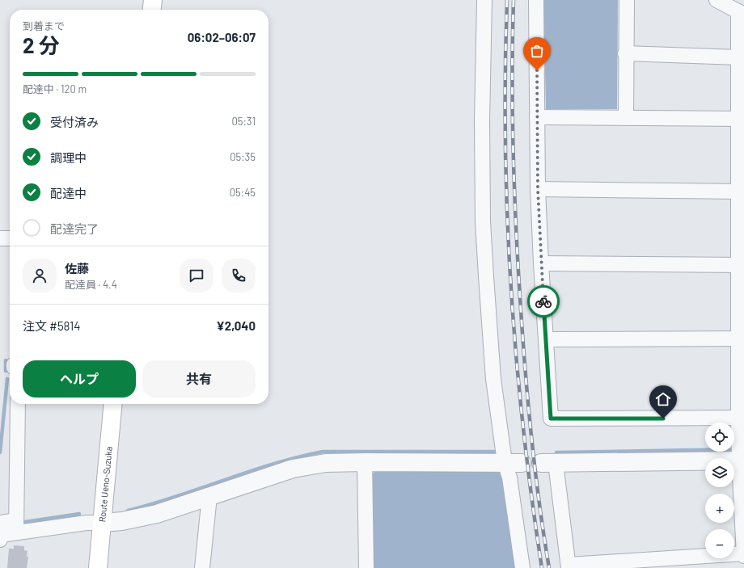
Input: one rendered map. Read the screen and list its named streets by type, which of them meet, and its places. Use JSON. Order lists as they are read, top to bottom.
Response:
{
  "streets": {
    "main road": ["Route Ueno-Suzuka"]
  },
  "page": {
    "heading": ["2 分", "到着まで", "06:02–06:07"],
    "panel": [
      "佐藤",
      "配達員 · 4.4",
      "注文 #5814",
      "¥2,040"
    ],
    "bar": "配達中 · 120 m",
    "list": [
      ["受付済み", "05:31"],
      ["調理中", "05:35"],
      ["配達中", "05:45"],
      "配達完了"
    ],
    "buttons": ["ヘルプ", "共有"],
    "map_buttons": ["+", "−"]
  }
}
